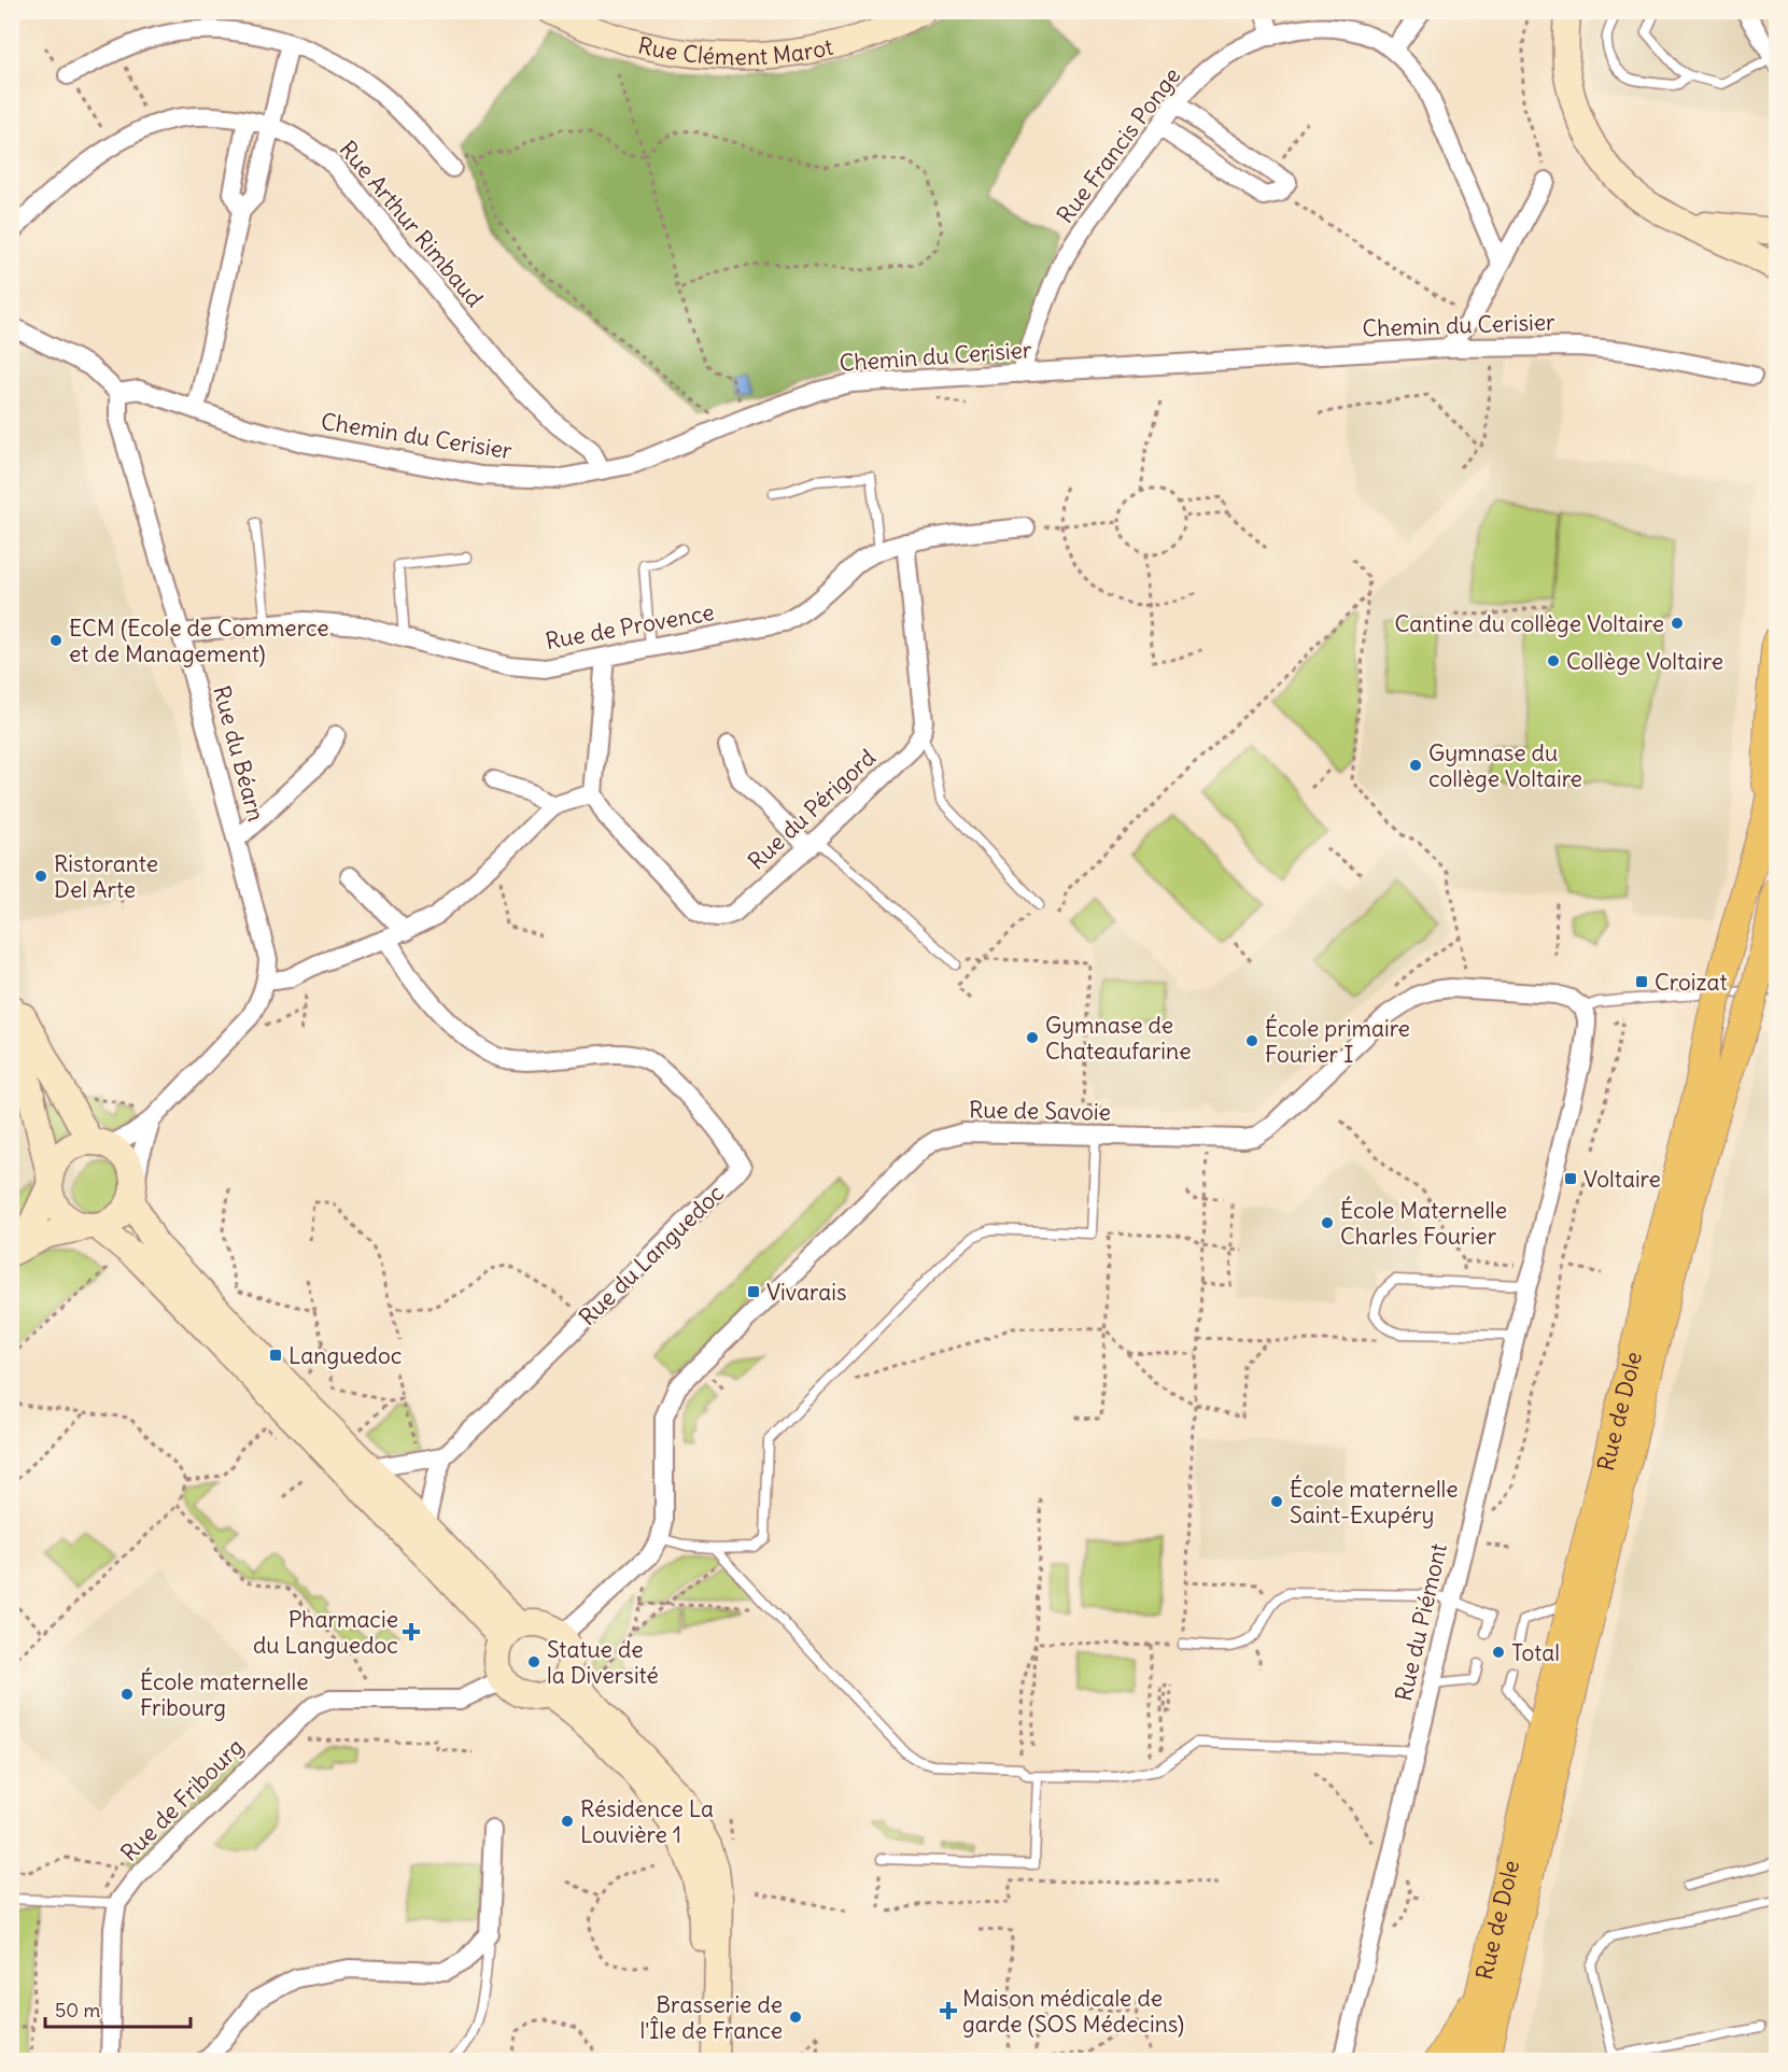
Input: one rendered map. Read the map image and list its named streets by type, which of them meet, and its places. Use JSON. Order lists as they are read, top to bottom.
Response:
{
  "streets": {
    "main road": ["Rue de Dole"],
    "street": [
      "Rue Clément Marot",
      "Rue Francis Ponge",
      "Rue Arthur Rimbaud",
      "Chemin du Cerisier",
      "Rue de Provence",
      "Rue du Béarn",
      "Rue du Périgord",
      "Rue de Savoie",
      "Rue du Languedoc",
      "Rue du Piémont",
      "Rue de Fribourg"
    ]
  },
  "crossings": [
    ["Rue Francis Ponge", "Chemin du Cerisier"],
    ["Rue Arthur Rimbaud", "Chemin du Cerisier"],
    ["Chemin du Cerisier", "Rue du Béarn"],
    ["Rue de Provence", "Rue du Béarn"],
    ["Rue de Savoie", "Rue du Piémont"],
    ["Rue de Savoie", "Rue de Fribourg"]
  ],
  "places": {
    "other": [
      "Cantine du collège Voltaire",
      "ECM (Ecole de Commerce et de Management)",
      "Collège Voltaire",
      "Gymnase du collège Voltaire",
      "Ristorante Del Arte",
      "Gymnase de Chateaufarine",
      "École primaire Fourier I",
      "École Maternelle Charles Fourier",
      "École maternelle Saint-Exupéry",
      "Total",
      "Statue de la Diversité",
      "École maternelle Fribourg",
      "Résidence La Louvière 1",
      "Brasserie de l'Île de France"
    ],
    "transit": [
      "Croizat",
      "Voltaire",
      "Vivarais",
      "Languedoc"
    ],
    "health": ["Pharmacie du Languedoc", "Maison médicale de garde (SOS Médecins)"]
  },
  "scale_bar": "50 m"
}
